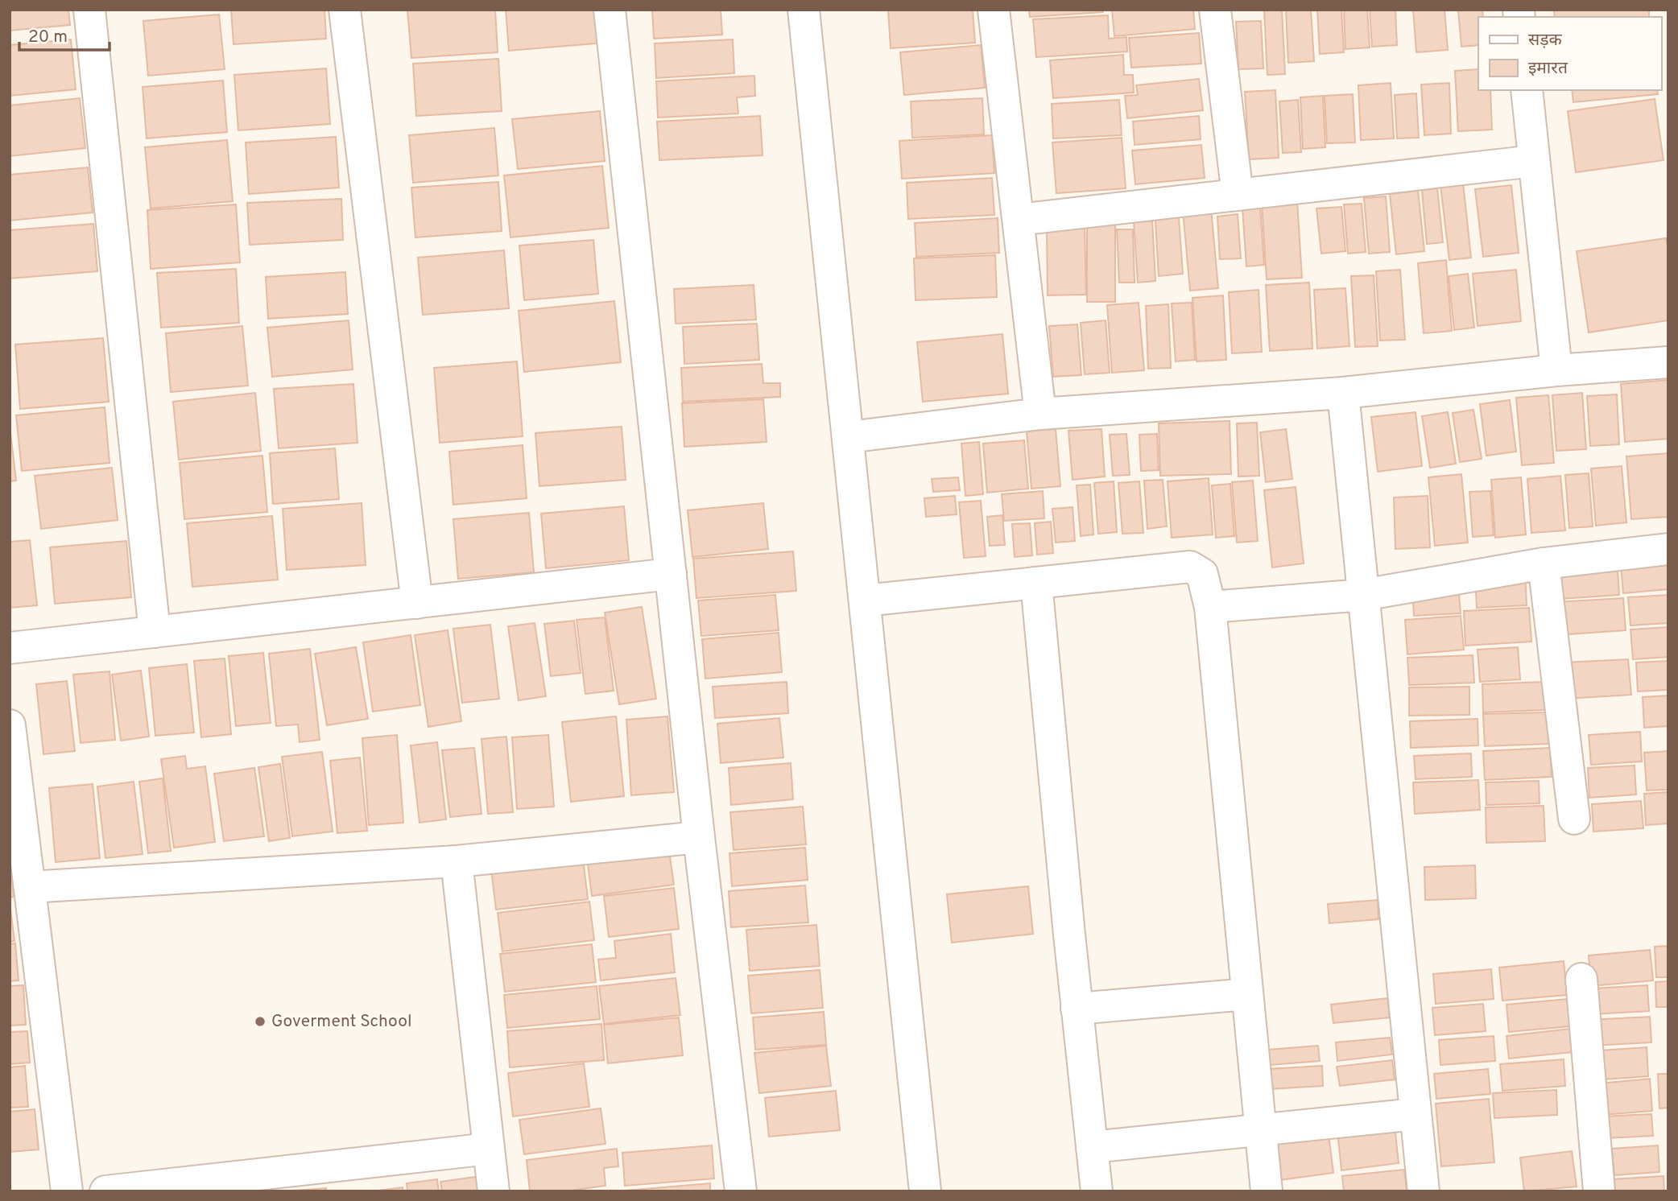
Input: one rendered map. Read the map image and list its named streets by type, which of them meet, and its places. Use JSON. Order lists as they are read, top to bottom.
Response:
{
  "places": ["Goverment School"],
  "legend": ["सड़क", "इमारत"],
  "scale_bar": "20 m"
}
